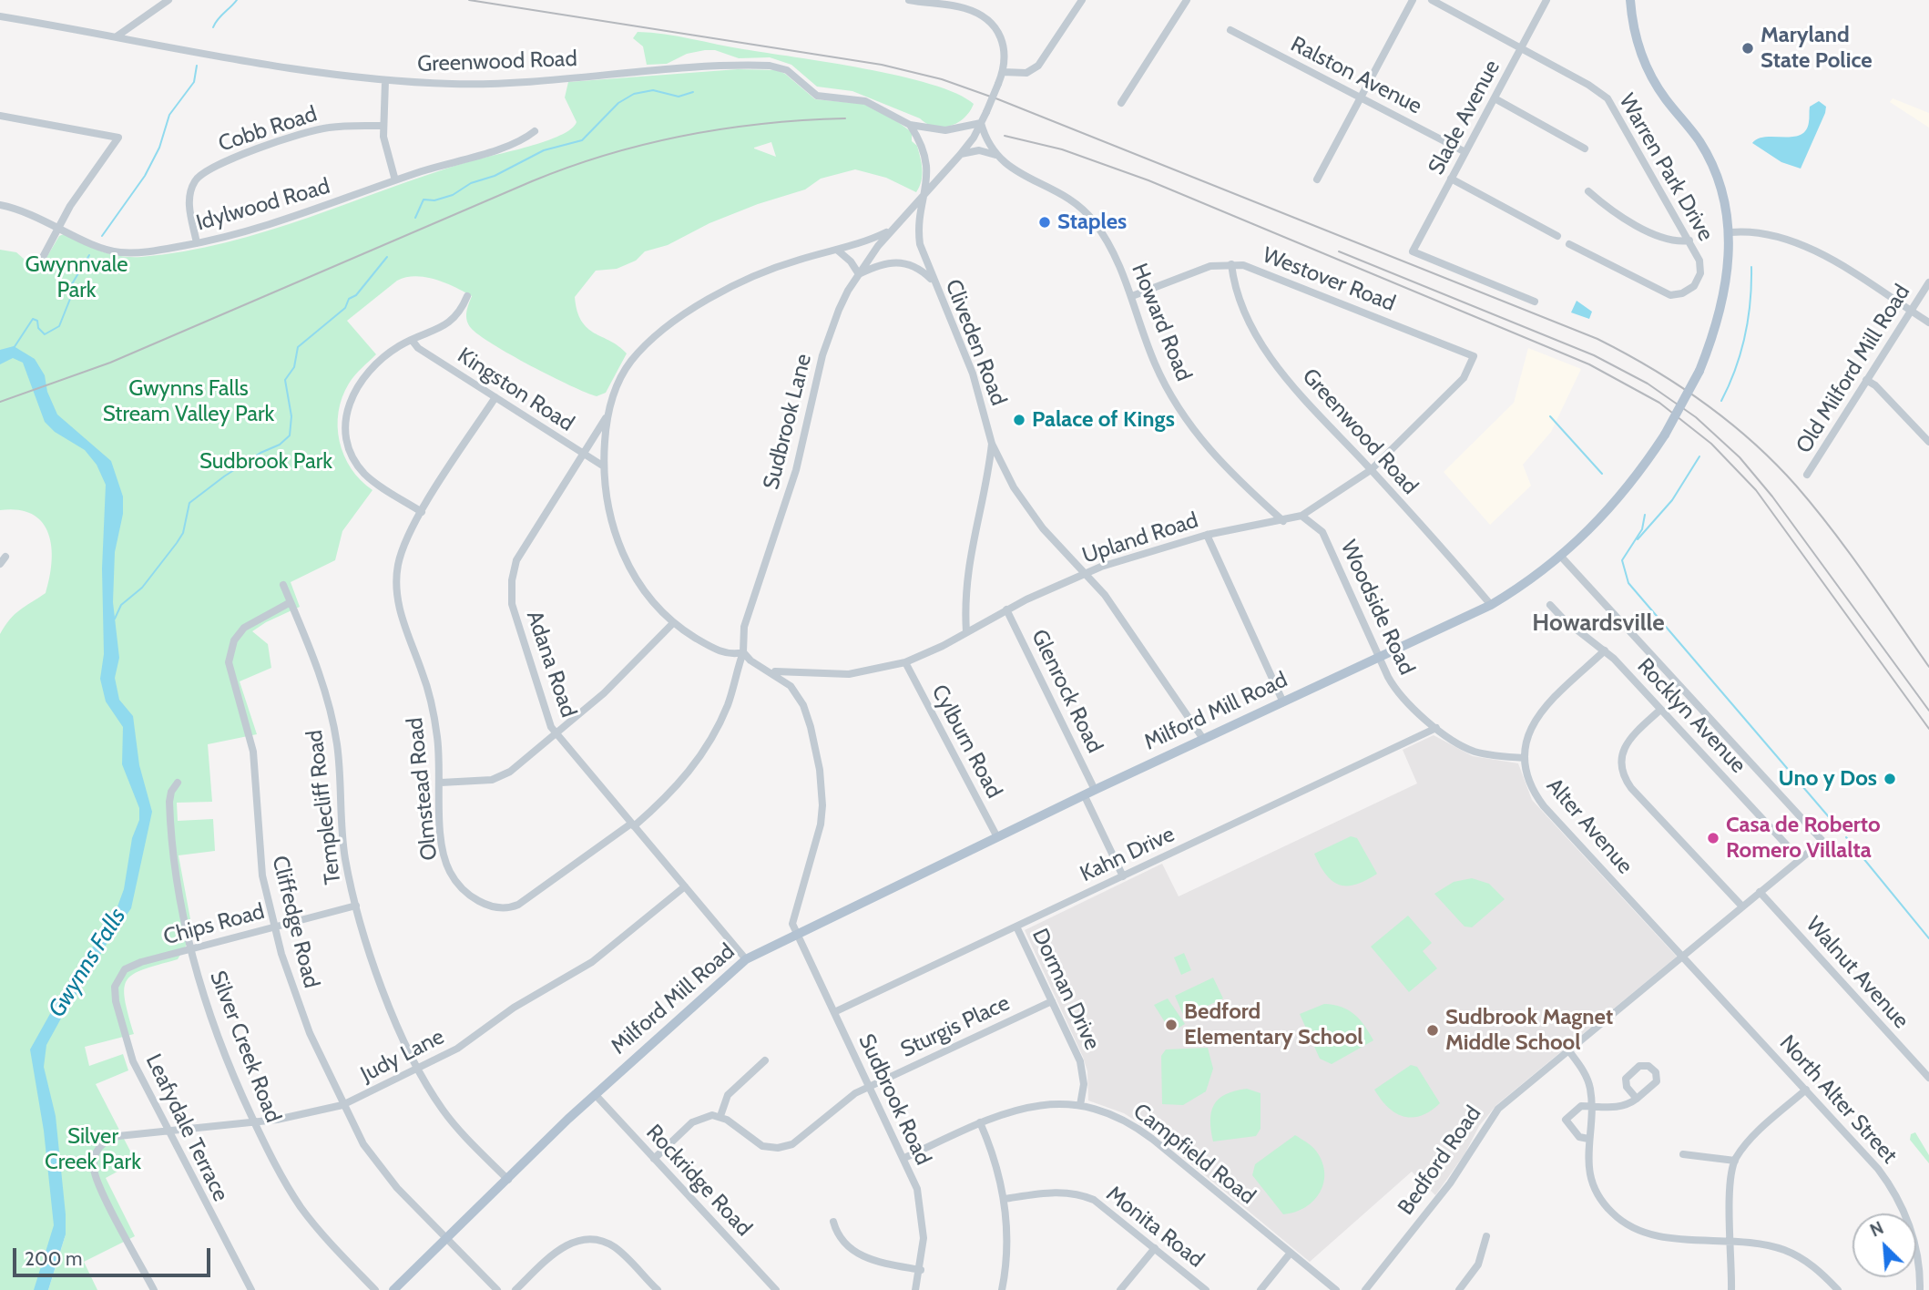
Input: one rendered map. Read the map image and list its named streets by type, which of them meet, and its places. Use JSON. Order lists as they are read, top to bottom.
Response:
{
  "streets": {
    "main road": ["Milford Mill Road"],
    "street": [
      "Greenwood Road",
      "Ralston Avenue",
      "Slade Avenue",
      "Cobb Road",
      "Warren Park Drive",
      "Idylwood Road",
      "Westover Road",
      "Howard Road",
      "Cliveden Road",
      "Old Milford Mill Road",
      "Kingston Road",
      "Sudbrook Lane",
      "Upland Road",
      "Woodside Road",
      "Adana Road",
      "Glenrock Road",
      "Rocklyn Avenue",
      "Cylburn Road",
      "Olmstead Road",
      "Templecliff Road",
      "Alter Avenue",
      "Kahn Drive",
      "Cliffedge Road",
      "Chips Road",
      "Walnut Avenue",
      "Dorman Drive",
      "Sturgis Place",
      "Silver Creek Road",
      "Judy Lane",
      "Sudbrook Road",
      "North Alter Street",
      "Leafydale Terrace",
      "Campfield Road",
      "Bedford Road",
      "Rockridge Road",
      "Monita Road"
    ]
  },
  "crossings": [
    ["Greenwood Road", "Westover Road"],
    ["Greenwood Road", "Howard Road"],
    ["Greenwood Road", "Cliveden Road"],
    ["Greenwood Road", "Sudbrook Lane"],
    ["Greenwood Road", "Upland Road"],
    ["Greenwood Road", "Milford Mill Road"],
    ["Ralston Avenue", "Slade Avenue"],
    ["Slade Avenue", "Warren Park Drive"],
    ["Cobb Road", "Idylwood Road"],
    ["Westover Road", "Howard Road"],
    ["Westover Road", "Upland Road"],
    ["Howard Road", "Sudbrook Lane"],
    ["Howard Road", "Upland Road"],
    ["Cliveden Road", "Sudbrook Lane"],
    ["Cliveden Road", "Upland Road"],
    ["Cliveden Road", "Milford Mill Road"],
    ["Kingston Road", "Adana Road"],
    ["Kingston Road", "Olmstead Road"],
    ["Upland Road", "Woodside Road"],
    ["Upland Road", "Glenrock Road"],
    ["Upland Road", "Cylburn Road"],
    ["Woodside Road", "Milford Mill Road"],
    ["Woodside Road", "Alter Avenue"],
    ["Woodside Road", "Kahn Drive"],
    ["Adana Road", "Milford Mill Road"],
    ["Adana Road", "Olmstead Road"],
    ["Adana Road", "Judy Lane"],
    ["Glenrock Road", "Milford Mill Road"],
    ["Milford Mill Road", "Cylburn Road"],
    ["Milford Mill Road", "Templecliff Road"],
    ["Milford Mill Road", "Cliffedge Road"],
    ["Milford Mill Road", "Sudbrook Road"],
    ["Milford Mill Road", "Bedford Road"],
    ["Milford Mill Road", "Rockridge Road"],
    ["Rocklyn Avenue", "Alter Avenue"],
    ["Rocklyn Avenue", "Bedford Road"],
    ["Templecliff Road", "Cliffedge Road"],
    ["Templecliff Road", "Chips Road"],
    ["Templecliff Road", "Judy Lane"],
    ["Alter Avenue", "North Alter Street"],
    ["Alter Avenue", "Bedford Road"],
    ["Kahn Drive", "Dorman Drive"],
    ["Kahn Drive", "Sudbrook Road"],
    ["Cliffedge Road", "Chips Road"],
    ["Cliffedge Road", "Judy Lane"],
    ["Chips Road", "Silver Creek Road"],
    ["Chips Road", "Leafydale Terrace"],
    ["Walnut Avenue", "Bedford Road"],
    ["Dorman Drive", "Sturgis Place"],
    ["Dorman Drive", "Campfield Road"],
    ["Sturgis Place", "Sudbrook Road"],
    ["Silver Creek Road", "Judy Lane"],
    ["Judy Lane", "Leafydale Terrace"],
    ["Sudbrook Road", "Campfield Road"],
    ["North Alter Street", "Bedford Road"]
  ],
  "districts": ["Howardsville"],
  "water": ["Gwynns Falls"],
  "parks": [
    "Gwynnvale Park",
    "Gwynns Falls Stream Valley Park",
    "Sudbrook Park",
    "Silver Creek Park"
  ],
  "places": [
    "Maryland State Police",
    "Staples",
    "Palace of Kings",
    "Uno y Dos",
    "Casa de Roberto Romero Villalta",
    "Bedford Elementary School",
    "Sudbrook Magnet Middle School"
  ],
  "scale_bar": "200 m",
  "north": "top left"
}
